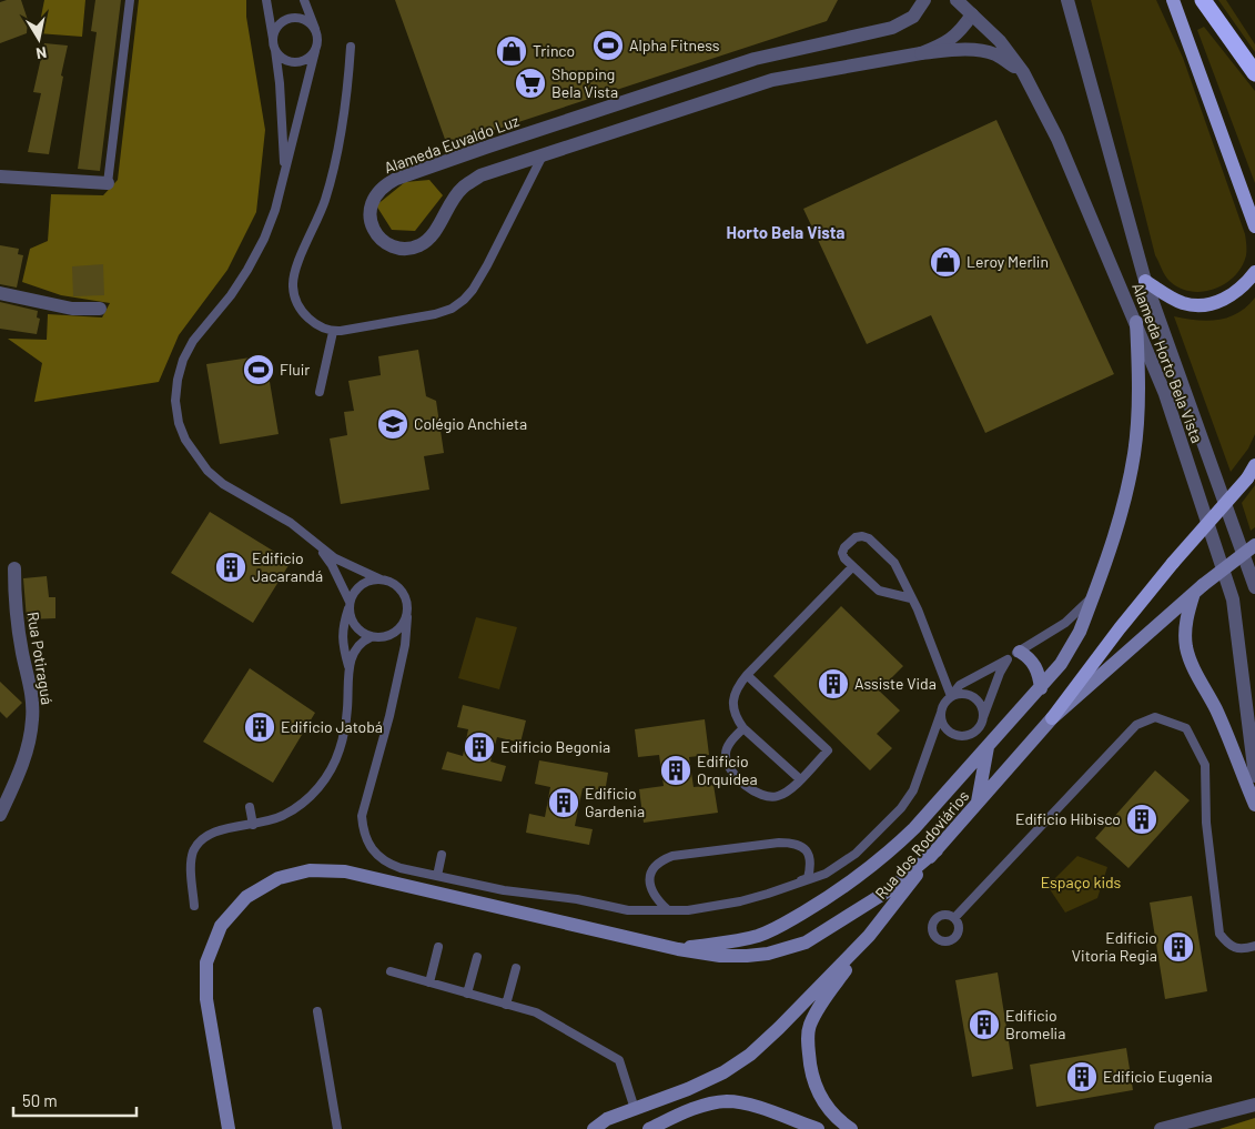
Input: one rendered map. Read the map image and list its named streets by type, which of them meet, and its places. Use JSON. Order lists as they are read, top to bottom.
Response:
{
  "streets": {
    "main road": ["Rua dos Rodoviários"],
    "street": ["Alameda Euvaldo Luz", "Alameda Horto Bela Vista", "Rua Potiraguá"]
  },
  "crossings": [
    ["Alameda Euvaldo Luz", "Alameda Horto Bela Vista"]
  ],
  "districts": ["Horto Bela Vista"],
  "parks": ["Espaço kids"],
  "places": {
    "sports": ["Alpha Fitness", "Fluir"],
    "shop": ["Trinco", "Leroy Merlin"],
    "supermarket": ["Shopping Bela Vista"],
    "school or university": ["Colégio Anchieta"],
    "building": [
      "Edificio Jacarandá",
      "Assiste Vida",
      "Edificio Jatobá",
      "Edificio Begonia",
      "Edificio Orquidea",
      "Edificio Gardenia",
      "Edificio Hibisco",
      "Edificio Vitoria Regia",
      "Edificio Bromelia",
      "Edificio Eugenia"
    ]
  },
  "scale_bar": "50 m",
  "north": "bottom"
}
